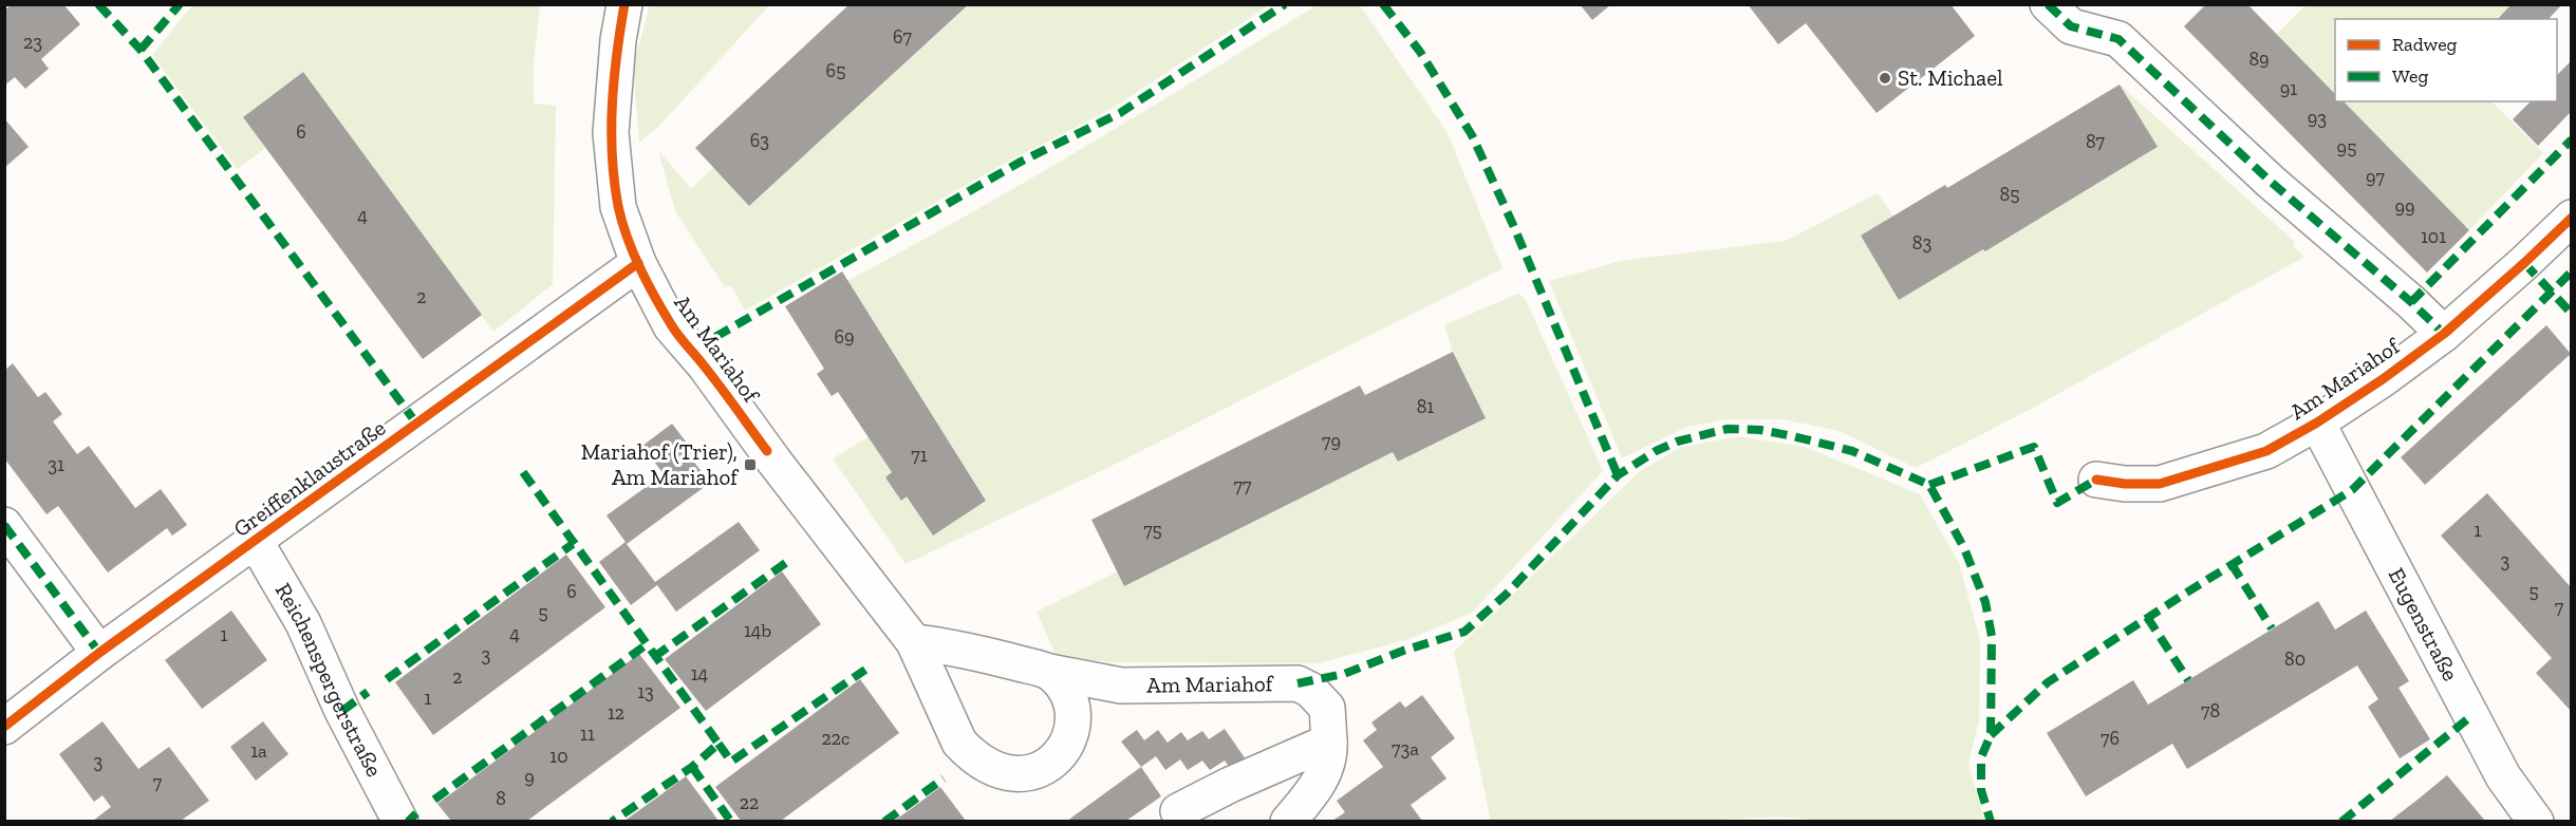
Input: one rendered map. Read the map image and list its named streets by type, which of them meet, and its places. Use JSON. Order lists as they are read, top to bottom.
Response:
{
  "streets": {
    "street": [
      "Am Mariahof",
      "Greiffenklaustraße",
      "Eugenstraße",
      "Reichenspergerstraße"
    ]
  },
  "crossings": [
    ["Am Mariahof", "Greiffenklaustraße"],
    ["Am Mariahof", "Eugenstraße"],
    ["Greiffenklaustraße", "Reichenspergerstraße"]
  ],
  "places": {
    "other": ["St. Michael"],
    "transit": ["Mariahof (Trier), Am Mariahof"]
  },
  "house_numbers": [
    "67",
    "23",
    "89",
    "65",
    "91",
    "93",
    "6",
    "63",
    "87",
    "95",
    "97",
    "85",
    "99",
    "4",
    "101",
    "83",
    "2",
    "69",
    "81",
    "79",
    "71",
    "31",
    "77",
    "75",
    "1",
    "3",
    "6",
    "5",
    "7",
    "5",
    "14b",
    "4",
    "1",
    "3",
    "80",
    "14",
    "2",
    "13",
    "1",
    "78",
    "12",
    "11",
    "22c",
    "76",
    "73a",
    "1a",
    "10",
    "3",
    "9",
    "7",
    "8",
    "22"
  ],
  "legend": ["Radweg", "Weg"]
}
